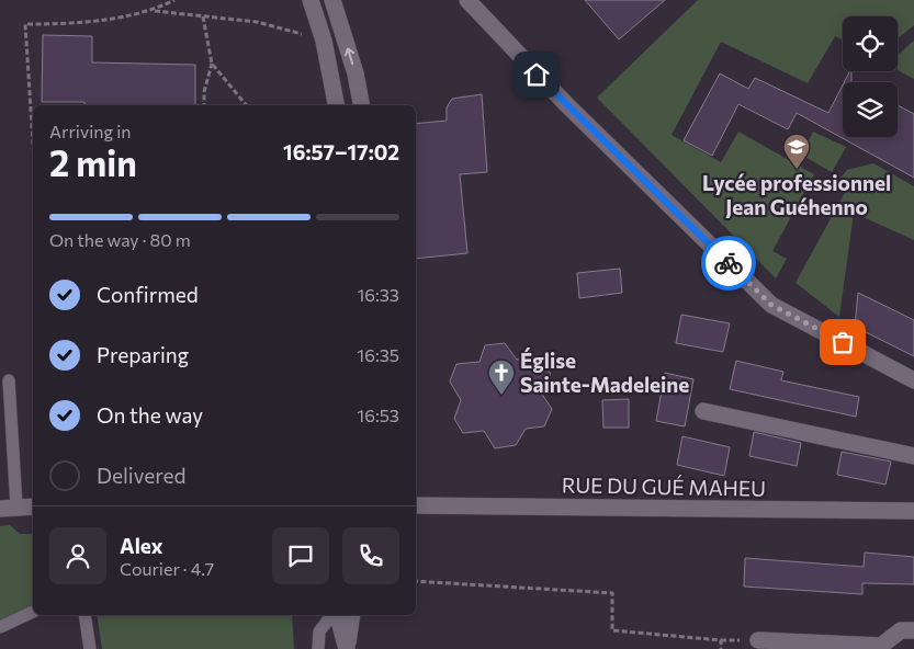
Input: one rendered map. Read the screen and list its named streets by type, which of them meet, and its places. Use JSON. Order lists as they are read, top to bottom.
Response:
{
  "streets": {
    "street": ["RUE DU GUÉ MAHEU"]
  },
  "places": {
    "school or university": ["Lycée professionnel Jean Guéhenno"],
    "church": ["Église Sainte-Madeleine"]
  },
  "page": {
    "heading": ["2 min", "Arriving in", "16:57–17:02"],
    "panel": ["Alex", "Courier · 4.7"],
    "bar": "On the way · 80 m",
    "list": [
      ["Confirmed", "16:33"],
      ["Preparing", "16:35"],
      ["On the way", "16:53"],
      "Delivered"
    ]
  }
}
